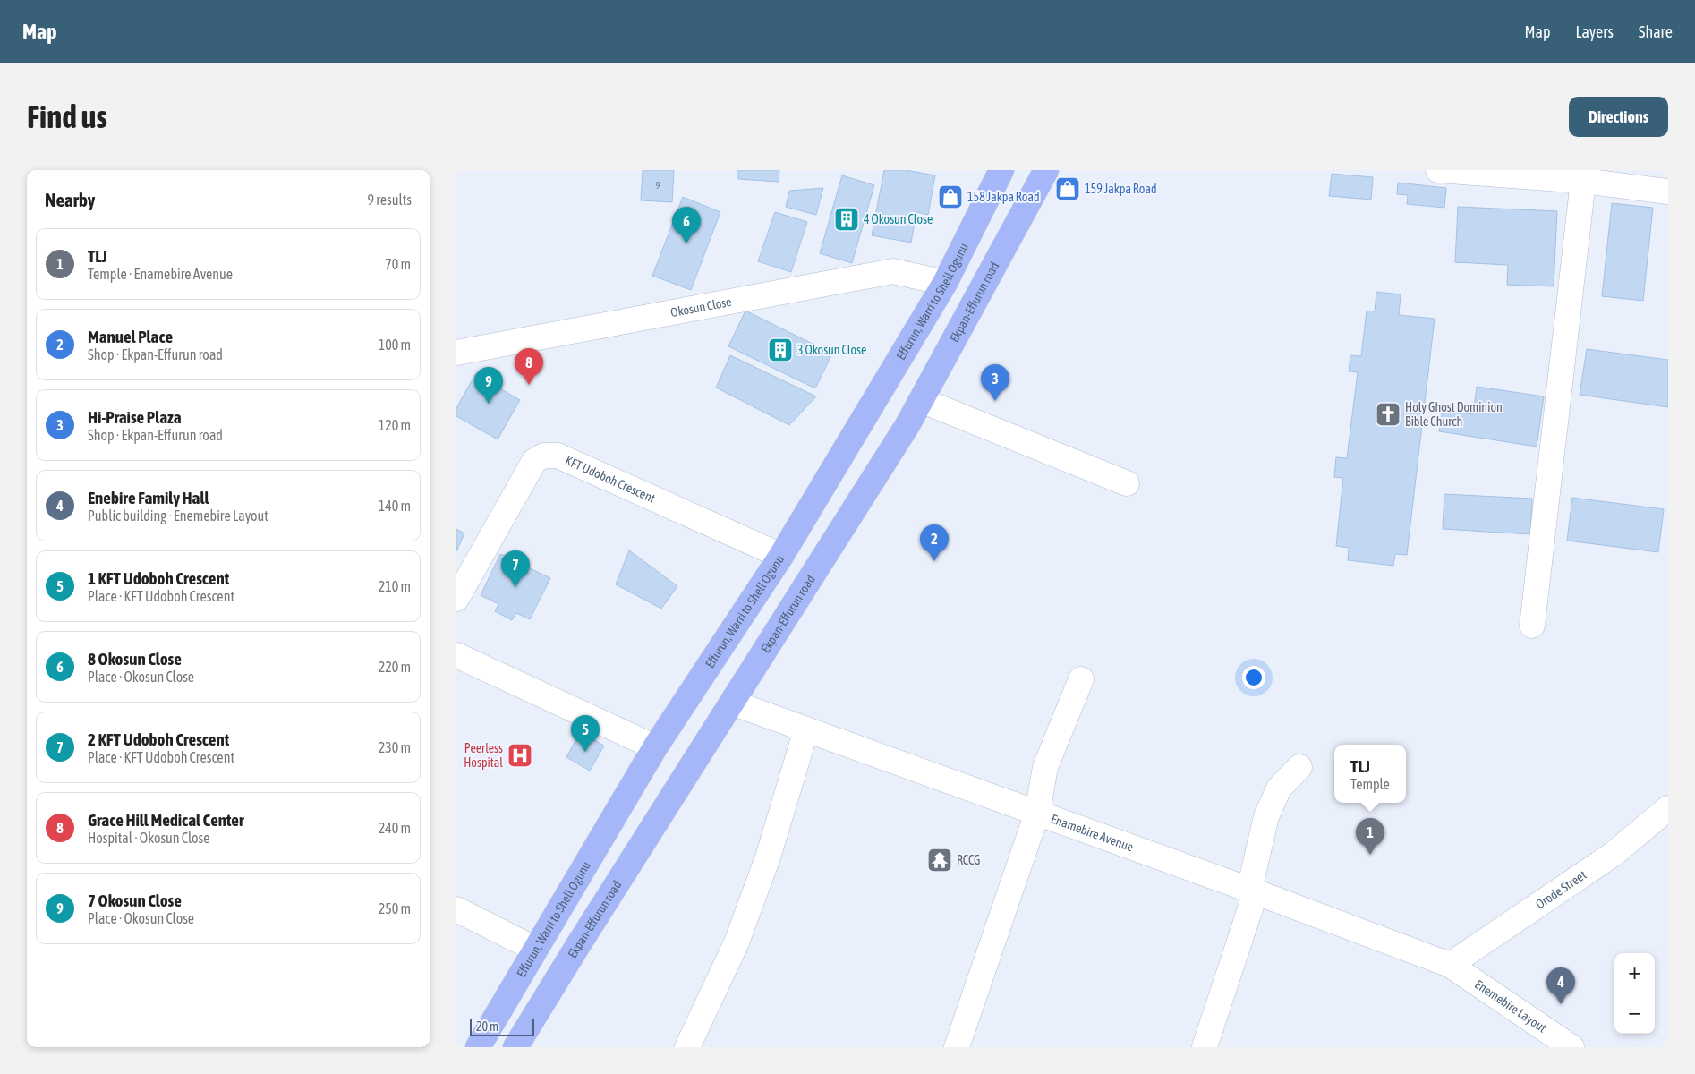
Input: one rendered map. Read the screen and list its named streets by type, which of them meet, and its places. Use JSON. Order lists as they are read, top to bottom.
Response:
{
  "streets": {
    "main road": ["Effurun, Warri to Shell Ogunu", "Ekpan-Effurun road"],
    "street": [
      "Okosun Close",
      "KFT Udoboh Crescent",
      "Enamebire Avenue",
      "Orode Street",
      "Enemebire Layout"
    ]
  },
  "crossings": [
    ["Effurun, Warri to Shell Ogunu", "Okosun Close"],
    ["Effurun, Warri to Shell Ogunu", "KFT Udoboh Crescent"],
    ["Ekpan-Effurun road", "Enamebire Avenue"],
    ["Enamebire Avenue", "Orode Street"],
    ["Enamebire Avenue", "Enemebire Layout"],
    ["Orode Street", "Enemebire Layout"]
  ],
  "places": {
    "shop": ["159 Jakpa Road", "158 Jakpa Road"],
    "building": ["4 Okosun Close", "3 Okosun Close"],
    "church": ["Holy Ghost Dominion Bible Church"],
    "hospital": ["Peerless Hospital"],
    "temple": ["RCCG"]
  },
  "house_numbers": ["9"],
  "scale_bar": "20 m",
  "page": {
    "header": "Map",
    "nav": ["Map", "Layers", "Share"],
    "buttons": "Directions",
    "title": "Find us",
    "heading": ["Nearby", "9 results"],
    "pins": [
      "6",
      "8",
      "3",
      "9",
      "2",
      "7",
      "5",
      "1",
      "4"
    ],
    "list": [
      {
        "mark": "1",
        "name": "TLJ",
        "note": "Temple · Enamebire Avenue",
        "value": "70 m"
      },
      {
        "mark": "2",
        "name": "Manuel Place",
        "note": "Shop · Ekpan-Effurun road",
        "value": "100 m"
      },
      {
        "mark": "3",
        "name": "Hi-Praise Plaza",
        "note": "Shop · Ekpan-Effurun road",
        "value": "120 m"
      },
      {
        "mark": "4",
        "name": "Enebire Family Hall",
        "note": "Public building · Enemebire Layout",
        "value": "140 m"
      },
      {
        "mark": "5",
        "name": "1 KFT Udoboh Crescent",
        "note": "Place · KFT Udoboh Crescent",
        "value": "210 m"
      },
      {
        "mark": "6",
        "name": "8 Okosun Close",
        "note": "Place · Okosun Close",
        "value": "220 m"
      },
      {
        "mark": "7",
        "name": "2 KFT Udoboh Crescent",
        "note": "Place · KFT Udoboh Crescent",
        "value": "230 m"
      },
      {
        "mark": "8",
        "name": "Grace Hill Medical Center",
        "note": "Hospital · Okosun Close",
        "value": "240 m"
      },
      {
        "mark": "9",
        "name": "7 Okosun Close",
        "note": "Place · Okosun Close",
        "value": "250 m"
      }
    ],
    "popup": ["TLJ", "Temple"],
    "map_buttons": ["+", "−"],
    "scale": "20 m"
  }
}
